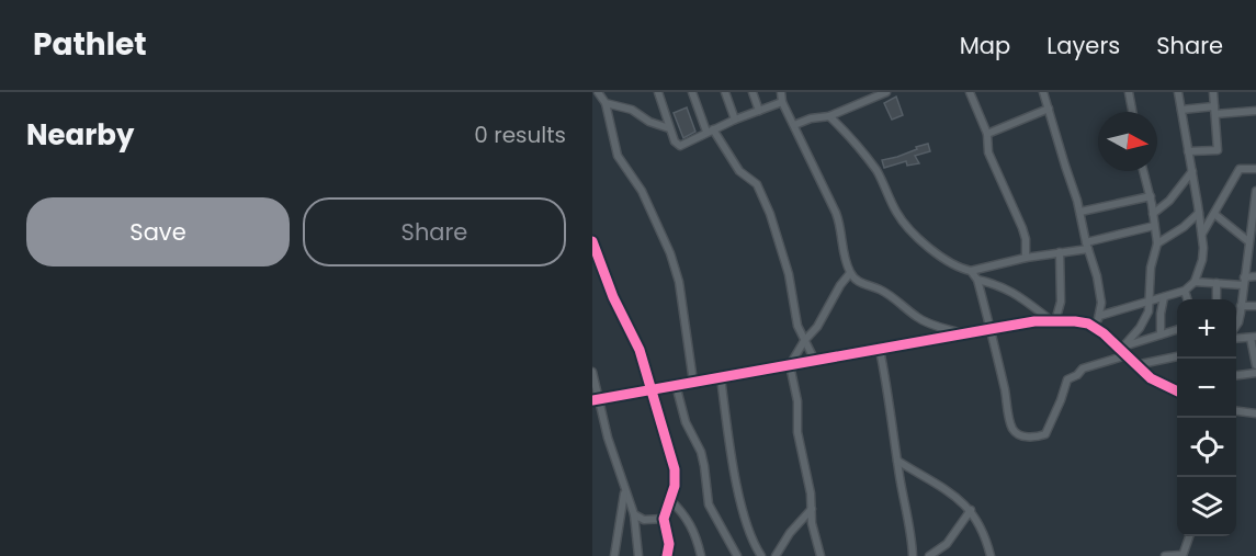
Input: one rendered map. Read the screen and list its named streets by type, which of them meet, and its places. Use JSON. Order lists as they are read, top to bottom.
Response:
{
  "north": "right",
  "page": {
    "header": "Pathlet",
    "nav": ["Map", "Layers", "Share"],
    "heading": ["Nearby", "0 results"],
    "buttons": ["Save", "Share"],
    "map_buttons": ["+", "−"]
  }
}
